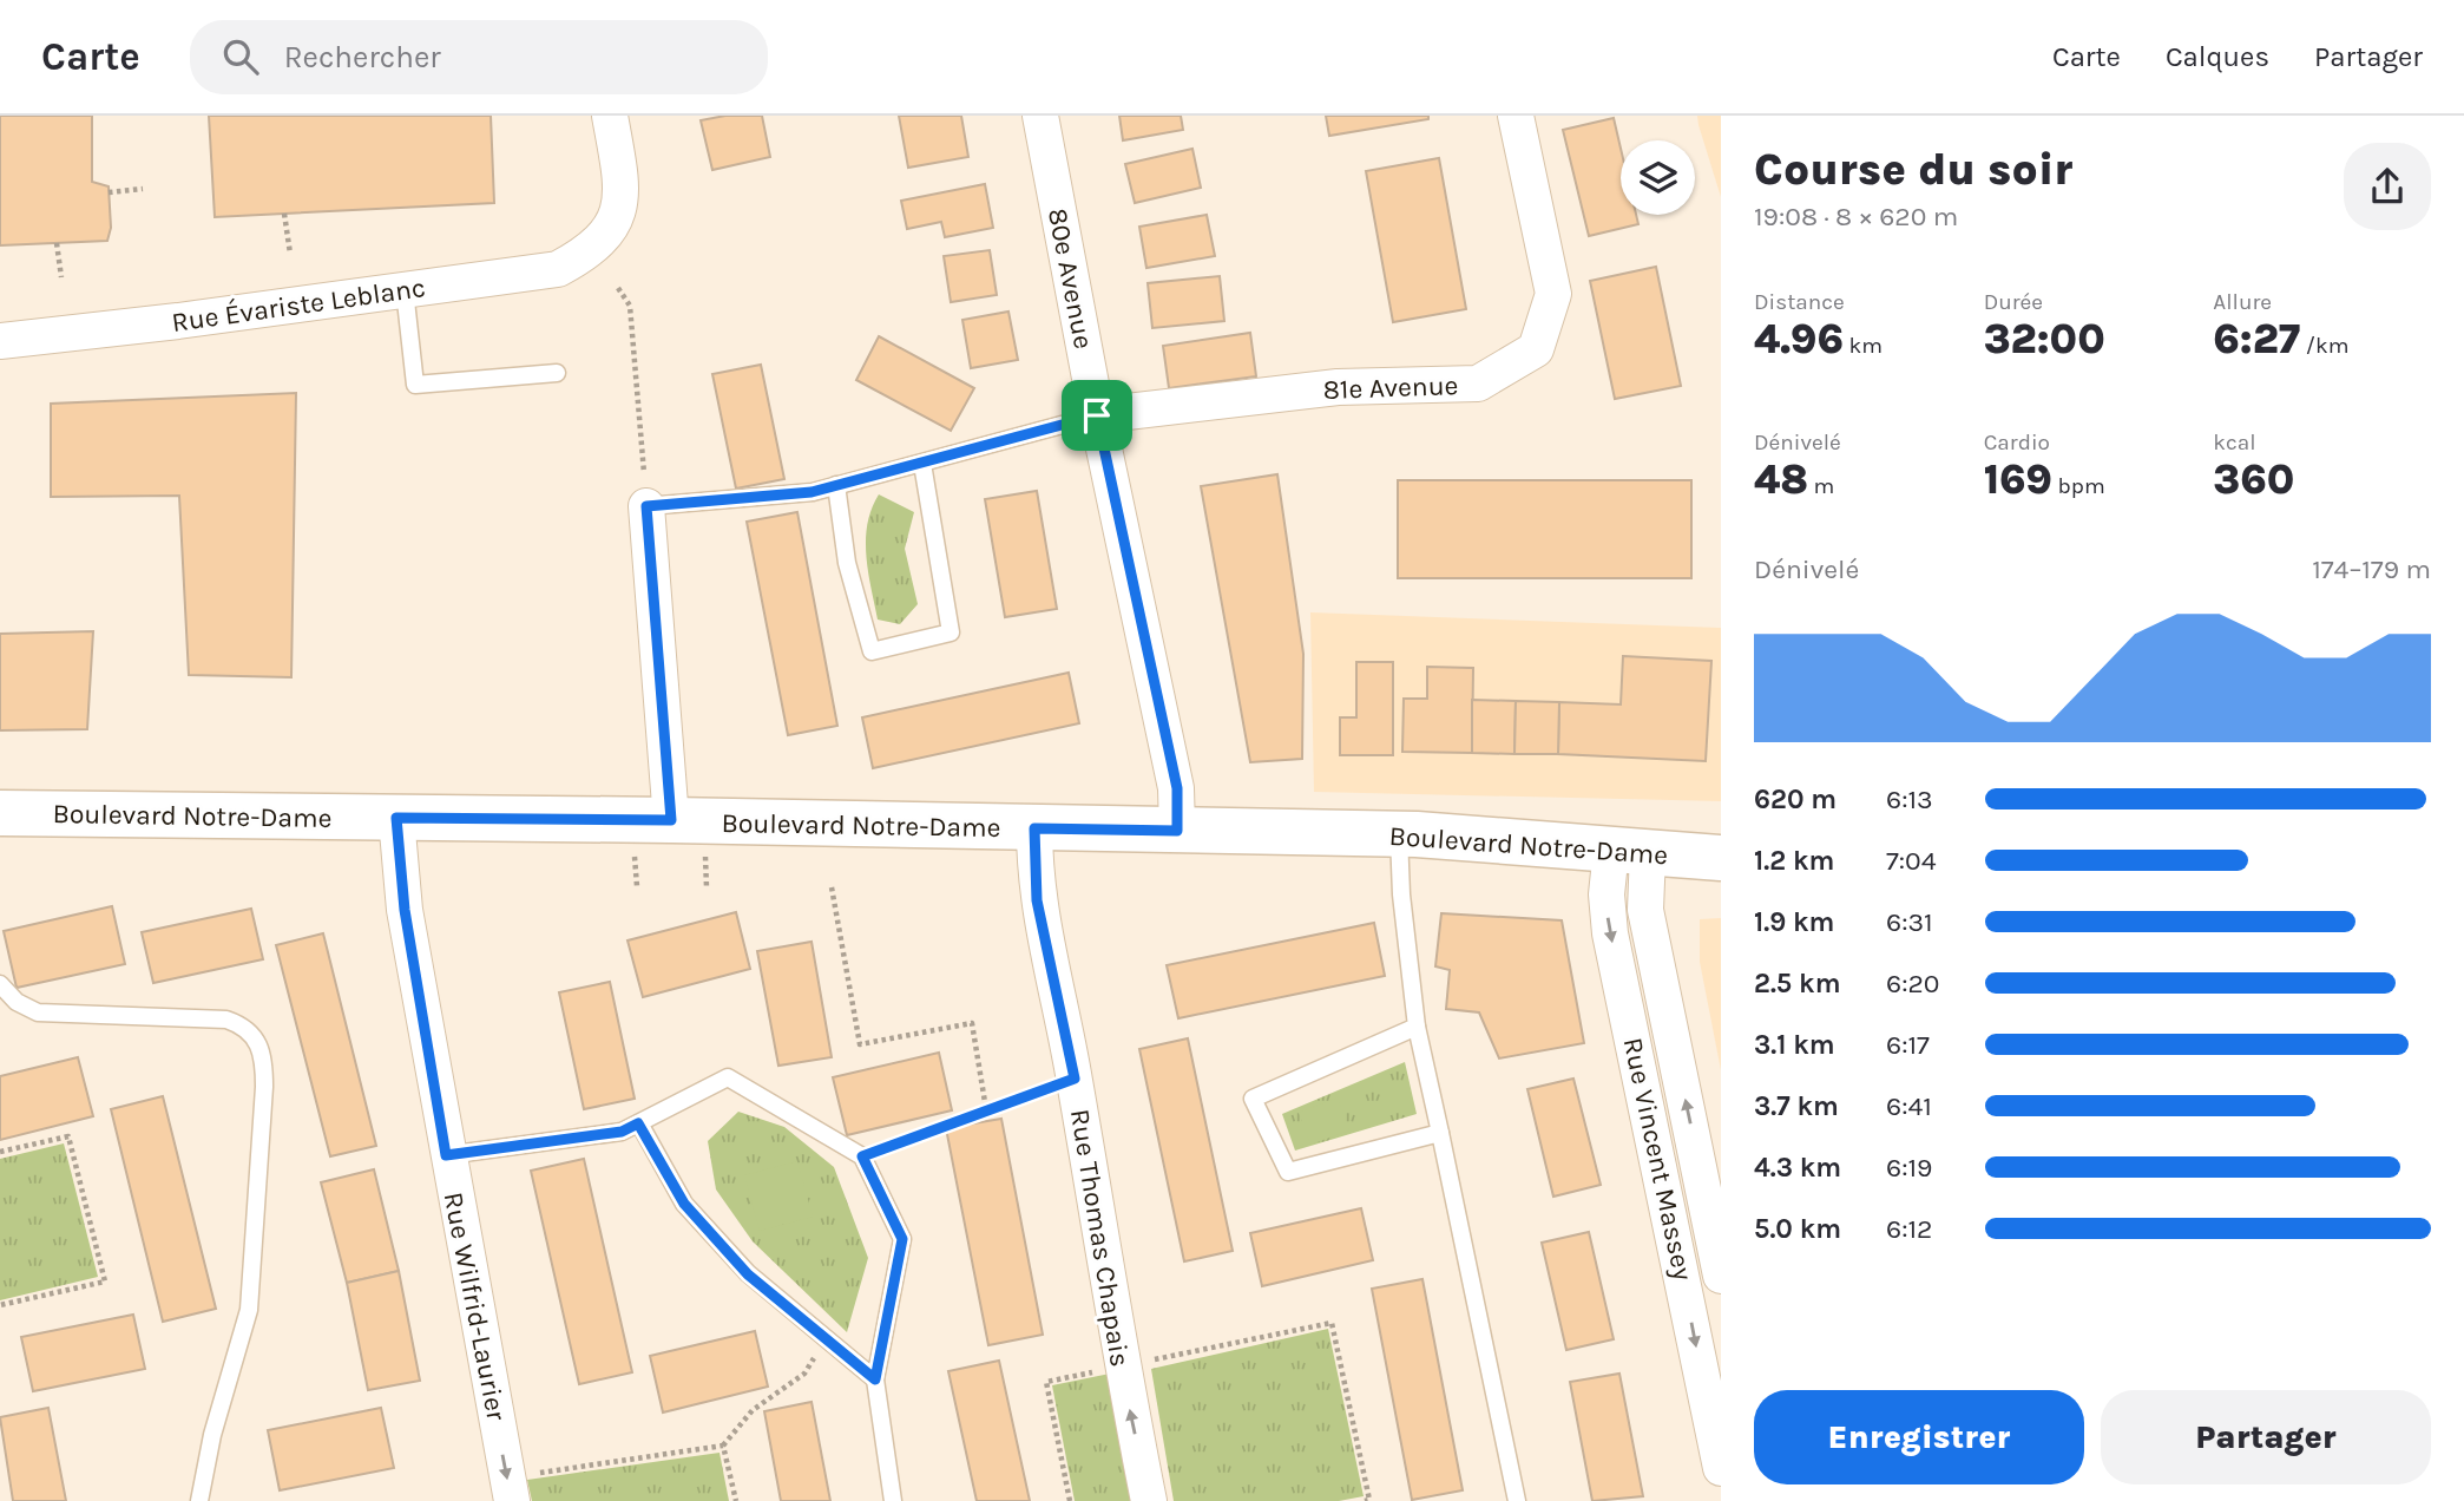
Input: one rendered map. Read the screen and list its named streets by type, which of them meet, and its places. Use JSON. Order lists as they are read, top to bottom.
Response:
{
  "streets": {
    "street": [
      "80e Avenue",
      "Rue Évariste Leblanc",
      "81e Avenue",
      "Boulevard Notre-Dame",
      "Rue Vincent Massey",
      "Rue Thomas Chapais",
      "Rue Wilfrid-Laurier"
    ]
  },
  "crossings": [
    ["80e Avenue", "81e Avenue"],
    ["80e Avenue", "Boulevard Notre-Dame"],
    ["Boulevard Notre-Dame", "Rue Vincent Massey"],
    ["Boulevard Notre-Dame", "Rue Thomas Chapais"],
    ["Boulevard Notre-Dame", "Rue Wilfrid-Laurier"]
  ],
  "one_way": ["Rue Wilfrid-Laurier"],
  "page": {
    "header": "Carte",
    "search": "Rechercher",
    "nav": ["Carte", "Calques", "Partager"],
    "heading": ["Course du soir", "19:08 · 8 × 620 m"],
    "stats": [
      ["Distance", "4.96 km"],
      ["Durée", "32:00"],
      ["Allure", "6:27 /km"],
      ["Dénivelé", "48 m"],
      ["Cardio", "169 bpm"],
      ["kcal", "360"]
    ],
    "chart": ["Dénivelé", "174–179 m"],
    "list": [
      {
        "name": "620 m",
        "note": "6:13"
      },
      {
        "name": "1.2 km",
        "note": "7:04"
      },
      {
        "name": "1.9 km",
        "note": "6:31"
      },
      {
        "name": "2.5 km",
        "note": "6:20"
      },
      {
        "name": "3.1 km",
        "note": "6:17"
      },
      {
        "name": "3.7 km",
        "note": "6:41"
      },
      {
        "name": "4.3 km",
        "note": "6:19"
      },
      {
        "name": "5.0 km",
        "note": "6:12"
      }
    ],
    "buttons": ["Enregistrer", "Partager"]
  }
}
